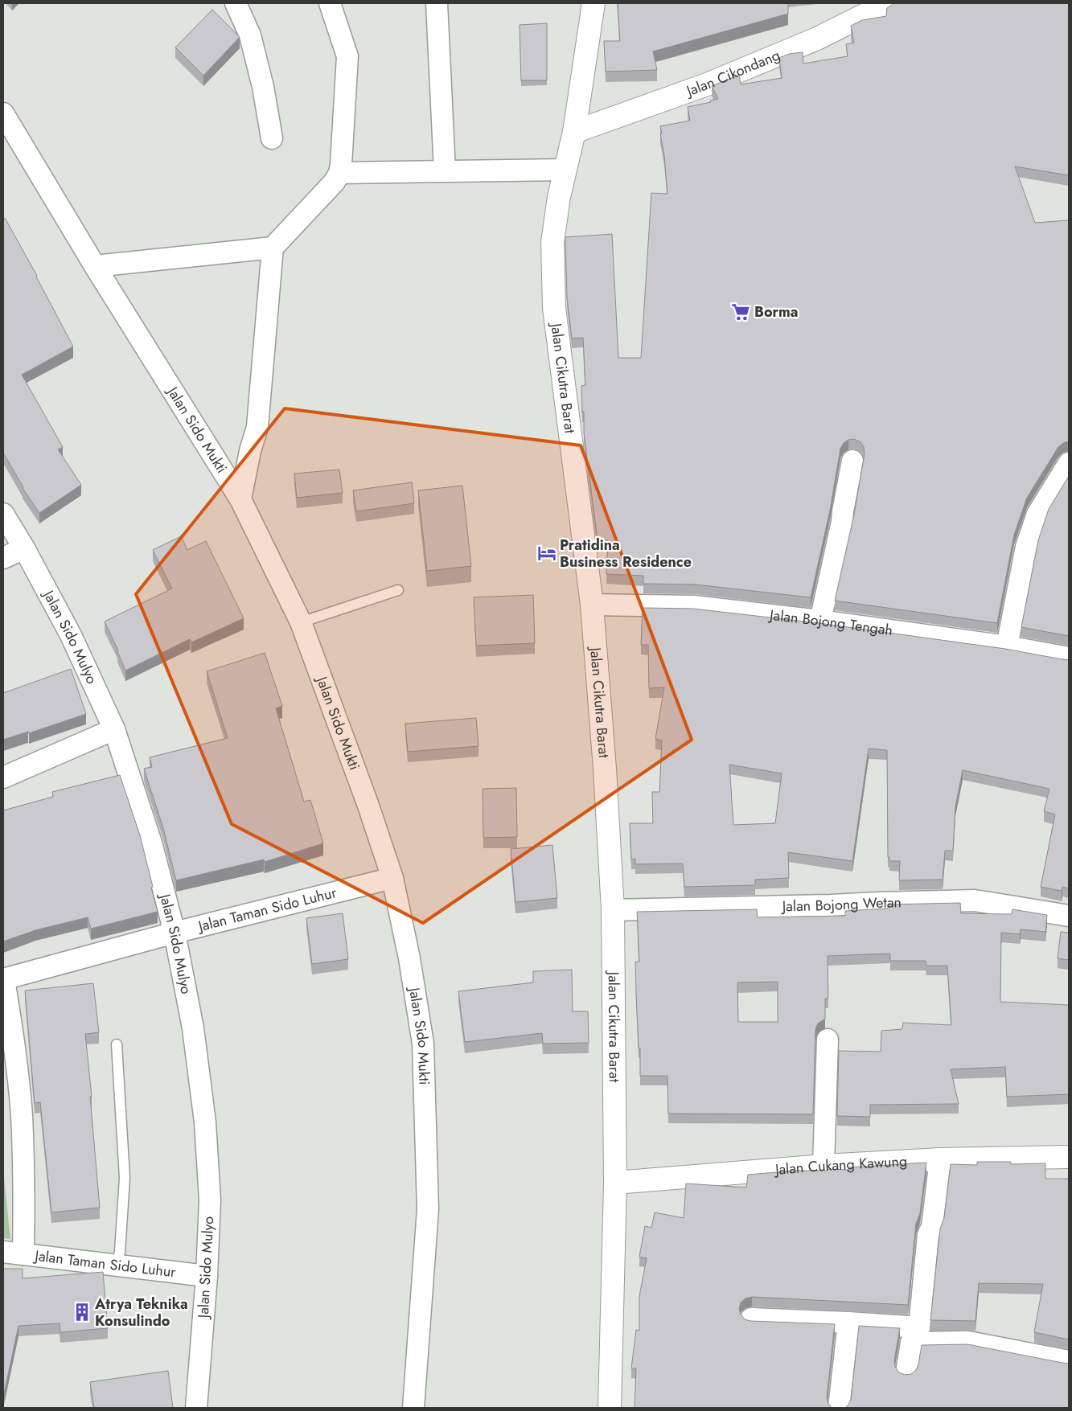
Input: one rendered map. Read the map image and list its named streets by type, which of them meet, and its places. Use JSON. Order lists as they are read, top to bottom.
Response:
{
  "streets": {
    "main road": ["Jalan Cikondang", "Jalan Cikutra Barat", "Jalan Cukang Kawung"],
    "street": [
      "Jalan Sido Mukti",
      "Jalan Bojong Tengah",
      "Jalan Sido Mulyo",
      "Jalan Bojong Wetan",
      "Jalan Taman Sido Luhur"
    ]
  },
  "crossings": [
    ["Jalan Cikondang", "Jalan Cikutra Barat"],
    ["Jalan Cikutra Barat", "Jalan Bojong Tengah"],
    ["Jalan Cikutra Barat", "Jalan Bojong Wetan"],
    ["Jalan Cikutra Barat", "Jalan Cukang Kawung"],
    ["Jalan Sido Mukti", "Jalan Taman Sido Luhur"],
    ["Jalan Sido Mulyo", "Jalan Taman Sido Luhur"]
  ],
  "places": {
    "supermarket": ["Borma"],
    "hotel": ["Pratidina Business Residence"],
    "building": ["Atrya Teknika Konsulindo"]
  }
}
